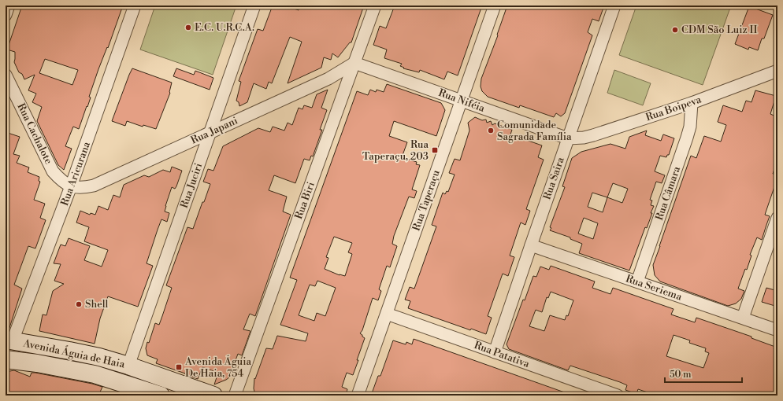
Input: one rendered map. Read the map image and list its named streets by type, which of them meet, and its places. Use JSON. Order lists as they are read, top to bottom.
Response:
{
  "streets": {
    "main road": ["Avenida Águia de Haia"],
    "street": [
      "Rua Niféia",
      "Rua Boipeva",
      "Rua Japani",
      "Rua Cachalote",
      "Rua Aricurana",
      "Rua Saira",
      "Rua Juciri",
      "Rua Câmara",
      "Rua Biri",
      "Rua Taperaçu",
      "Rua Seriema",
      "Rua Patativa"
    ]
  },
  "crossings": [
    ["Rua Niféia", "Rua Boipeva"],
    ["Rua Niféia", "Rua Japani"],
    ["Rua Niféia", "Rua Saira"],
    ["Rua Niféia", "Rua Biri"],
    ["Rua Niféia", "Rua Taperaçu"],
    ["Rua Boipeva", "Rua Saira"],
    ["Rua Boipeva", "Rua Câmara"],
    ["Rua Japani", "Rua Cachalote"],
    ["Rua Japani", "Rua Aricurana"],
    ["Rua Japani", "Rua Juciri"],
    ["Rua Japani", "Rua Biri"],
    ["Rua Cachalote", "Rua Aricurana"],
    ["Rua Aricurana", "Avenida Águia de Haia"],
    ["Rua Saira", "Rua Seriema"],
    ["Rua Saira", "Rua Patativa"],
    ["Rua Juciri", "Avenida Águia de Haia"],
    ["Rua Câmara", "Rua Seriema"],
    ["Rua Taperaçu", "Rua Patativa"]
  ],
  "places": {
    "other": [
      "E.C. U.R.C.A.",
      "CDM São Luiz II",
      "Comunidade Sagrada Família",
      "Shell"
    ],
    "transit": ["Rua Taperaçu, 203", "Avenida Águia De Haia, 754"]
  },
  "scale_bar": "50 m"
}
